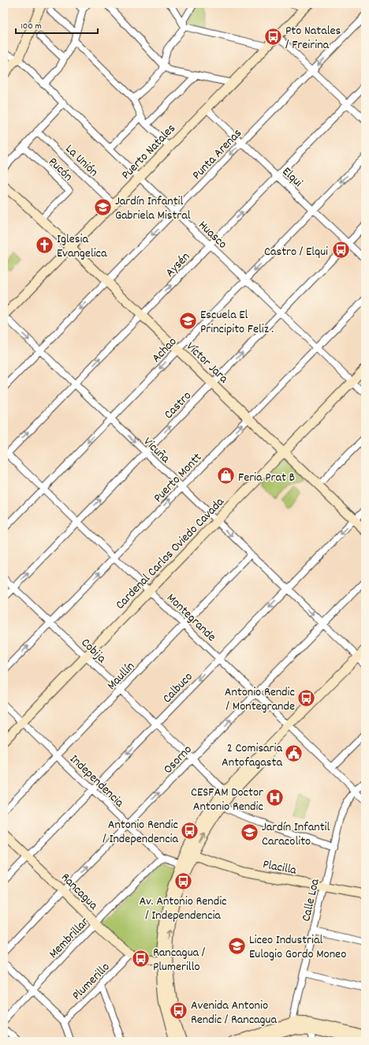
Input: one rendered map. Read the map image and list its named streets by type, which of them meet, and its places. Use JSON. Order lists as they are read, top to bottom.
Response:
{
  "streets": {
    "street": [
      "Puerto Natales",
      "Punta Arenas",
      "La Unión",
      "Pucón",
      "Elqui",
      "Huasco",
      "Aysén",
      "Achao",
      "Víctor Jara",
      "Castro",
      "Vicuña",
      "Puerto Montt",
      "Cardenal Carlos Oviedo Cavada",
      "Montegrande",
      "Cobija",
      "Maullín",
      "Calbuco",
      "Osorno",
      "Independencia",
      "Placilla",
      "Rancagua",
      "Calle Loa",
      "Membrillar",
      "Plumerillo"
    ]
  },
  "crossings": [
    ["Puerto Natales", "La Unión"],
    ["Puerto Natales", "Elqui"],
    ["Puerto Natales", "Huasco"],
    ["Puerto Natales", "Víctor Jara"],
    ["Puerto Natales", "Vicuña"],
    ["Punta Arenas", "Elqui"],
    ["Punta Arenas", "Huasco"],
    ["Punta Arenas", "Víctor Jara"],
    ["Punta Arenas", "Vicuña"],
    ["Pucón", "Víctor Jara"],
    ["Elqui", "Aysén"],
    ["Elqui", "Achao"],
    ["Elqui", "Castro"],
    ["Huasco", "Aysén"],
    ["Huasco", "Achao"],
    ["Huasco", "Castro"],
    ["Huasco", "Puerto Montt"],
    ["Huasco", "Cardenal Carlos Oviedo Cavada"],
    ["Aysén", "Víctor Jara"],
    ["Aysén", "Vicuña"],
    ["Aysén", "Montegrande"],
    ["Achao", "Víctor Jara"],
    ["Achao", "Vicuña"],
    ["Achao", "Montegrande"],
    ["Víctor Jara", "Castro"],
    ["Víctor Jara", "Puerto Montt"],
    ["Víctor Jara", "Cardenal Carlos Oviedo Cavada"],
    ["Víctor Jara", "Calbuco"],
    ["Castro", "Vicuña"],
    ["Castro", "Montegrande"],
    ["Castro", "Cobija"],
    ["Vicuña", "Puerto Montt"],
    ["Vicuña", "Cardenal Carlos Oviedo Cavada"],
    ["Vicuña", "Maullín"],
    ["Vicuña", "Calbuco"],
    ["Vicuña", "Osorno"],
    ["Puerto Montt", "Montegrande"],
    ["Puerto Montt", "Cobija"],
    ["Cardenal Carlos Oviedo Cavada", "Montegrande"],
    ["Cardenal Carlos Oviedo Cavada", "Cobija"],
    ["Cardenal Carlos Oviedo Cavada", "Independencia"],
    ["Montegrande", "Maullín"],
    ["Montegrande", "Calbuco"],
    ["Montegrande", "Osorno"],
    ["Montegrande", "Calle Loa"],
    ["Cobija", "Maullín"],
    ["Cobija", "Calbuco"],
    ["Cobija", "Osorno"],
    ["Maullín", "Independencia"],
    ["Calbuco", "Independencia"],
    ["Calbuco", "Rancagua"],
    ["Osorno", "Independencia"],
    ["Osorno", "Rancagua"],
    ["Independencia", "Membrillar"],
    ["Placilla", "Calle Loa"],
    ["Rancagua", "Membrillar"],
    ["Rancagua", "Plumerillo"]
  ],
  "one_way": [
    "Punta Arenas",
    "Aysén",
    "Achao",
    "Castro",
    "Vicuña",
    "Puerto Montt",
    "Calbuco"
  ],
  "places": {
    "bus stop": [
      "Pto Natales / Freirina",
      "Castro / Elqui",
      "Antonio Rendic / Montegrande",
      "Antonio Rendic / Independencia",
      "Av. Antonio Rendic / Independencia",
      "Rancagua / Plumerillo",
      "Avenida Antonio Rendic / Rancagua"
    ],
    "school or university": [
      "Jardín Infantil Gabriela Mistral",
      "Escuela El Principito Feliz .",
      "Jardín Infantil Caracolito",
      "Liceo Industrial Eulogio Gordo Moneo"
    ],
    "church": ["Iglesia Evangelica"],
    "shop": ["Feria Prat B"],
    "public building": ["2 Comisaria Antofagasta"],
    "hospital": ["CESFAM Doctor Antonio Rendic"]
  },
  "scale_bar": "100 m"
}
